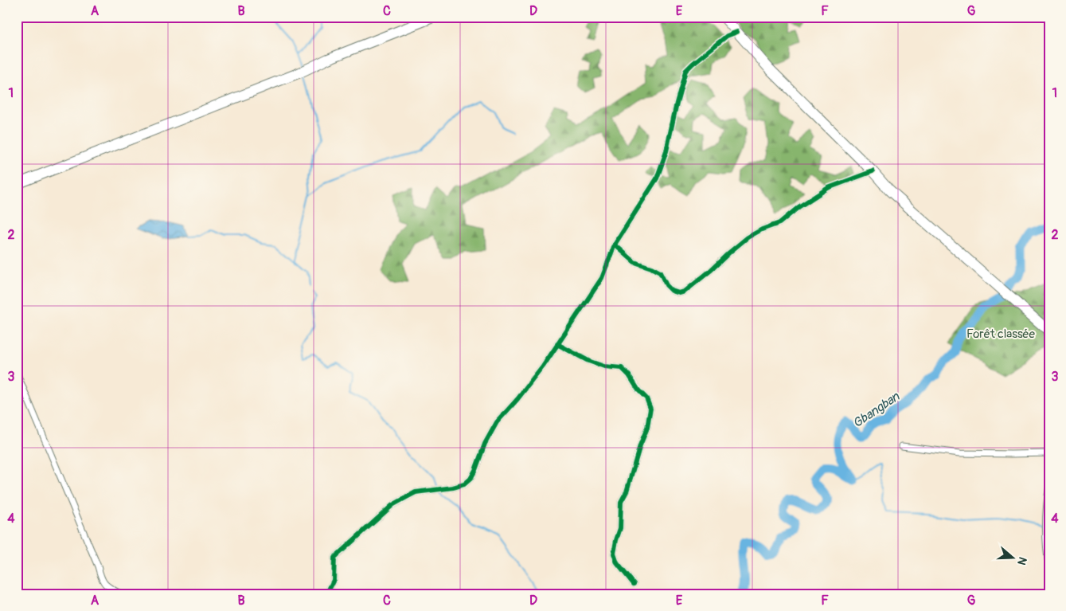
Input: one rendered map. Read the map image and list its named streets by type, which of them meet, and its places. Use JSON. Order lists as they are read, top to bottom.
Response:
{
  "water": ["Gbangban"],
  "parks": ["Forêt classée"],
  "north": "right",
  "grid": {
    "columns": [
      "A",
      "B",
      "C",
      "D",
      "E",
      "F",
      "G"
    ],
    "rows": [
      "1",
      "2",
      "3",
      "4"
    ]
  }
}
